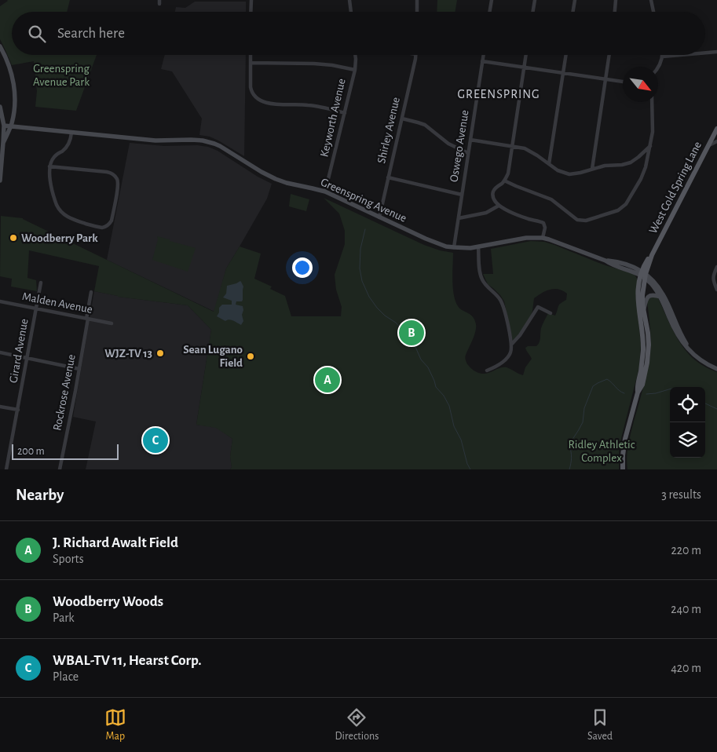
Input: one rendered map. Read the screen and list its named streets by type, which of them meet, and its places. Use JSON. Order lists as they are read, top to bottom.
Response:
{
  "streets": {
    "main road": ["West Cold Spring Lane", "Greenspring Avenue"],
    "street": [
      "Keyworth Avenue",
      "Shirley Avenue",
      "Oswego Avenue",
      "Malden Avenue",
      "Girard Avenue",
      "Rockrose Avenue"
    ]
  },
  "crossings": [
    ["Keyworth Avenue", "Greenspring Avenue"],
    ["Shirley Avenue", "Greenspring Avenue"],
    ["Oswego Avenue", "Greenspring Avenue"],
    ["West Cold Spring Lane", "Greenspring Avenue"],
    ["Malden Avenue", "Girard Avenue"],
    ["Malden Avenue", "Rockrose Avenue"]
  ],
  "districts": ["GREENSPRING"],
  "parks": ["Greenspring Avenue Park", "Ridley Athletic Complex"],
  "places": ["Woodberry Park", "WJZ-TV 13", "Sean Lugano Field"],
  "scale_bar": "200 m",
  "north": "bottom right",
  "page": {
    "search": "Search here",
    "pins": ["B", "A", "C"],
    "scale": "200 m",
    "heading": ["Nearby", "3 results"],
    "list": [
      {
        "mark": "A",
        "name": "J. Richard Awalt Field",
        "note": "Sports",
        "value": "220 m"
      },
      {
        "mark": "B",
        "name": "Woodberry Woods",
        "note": "Park",
        "value": "240 m"
      },
      {
        "mark": "C",
        "name": "WBAL-TV 11, Hearst Corp.",
        "note": "Place",
        "value": "420 m"
      }
    ],
    "nav": ["Map", "Directions", "Saved"]
  }
}
